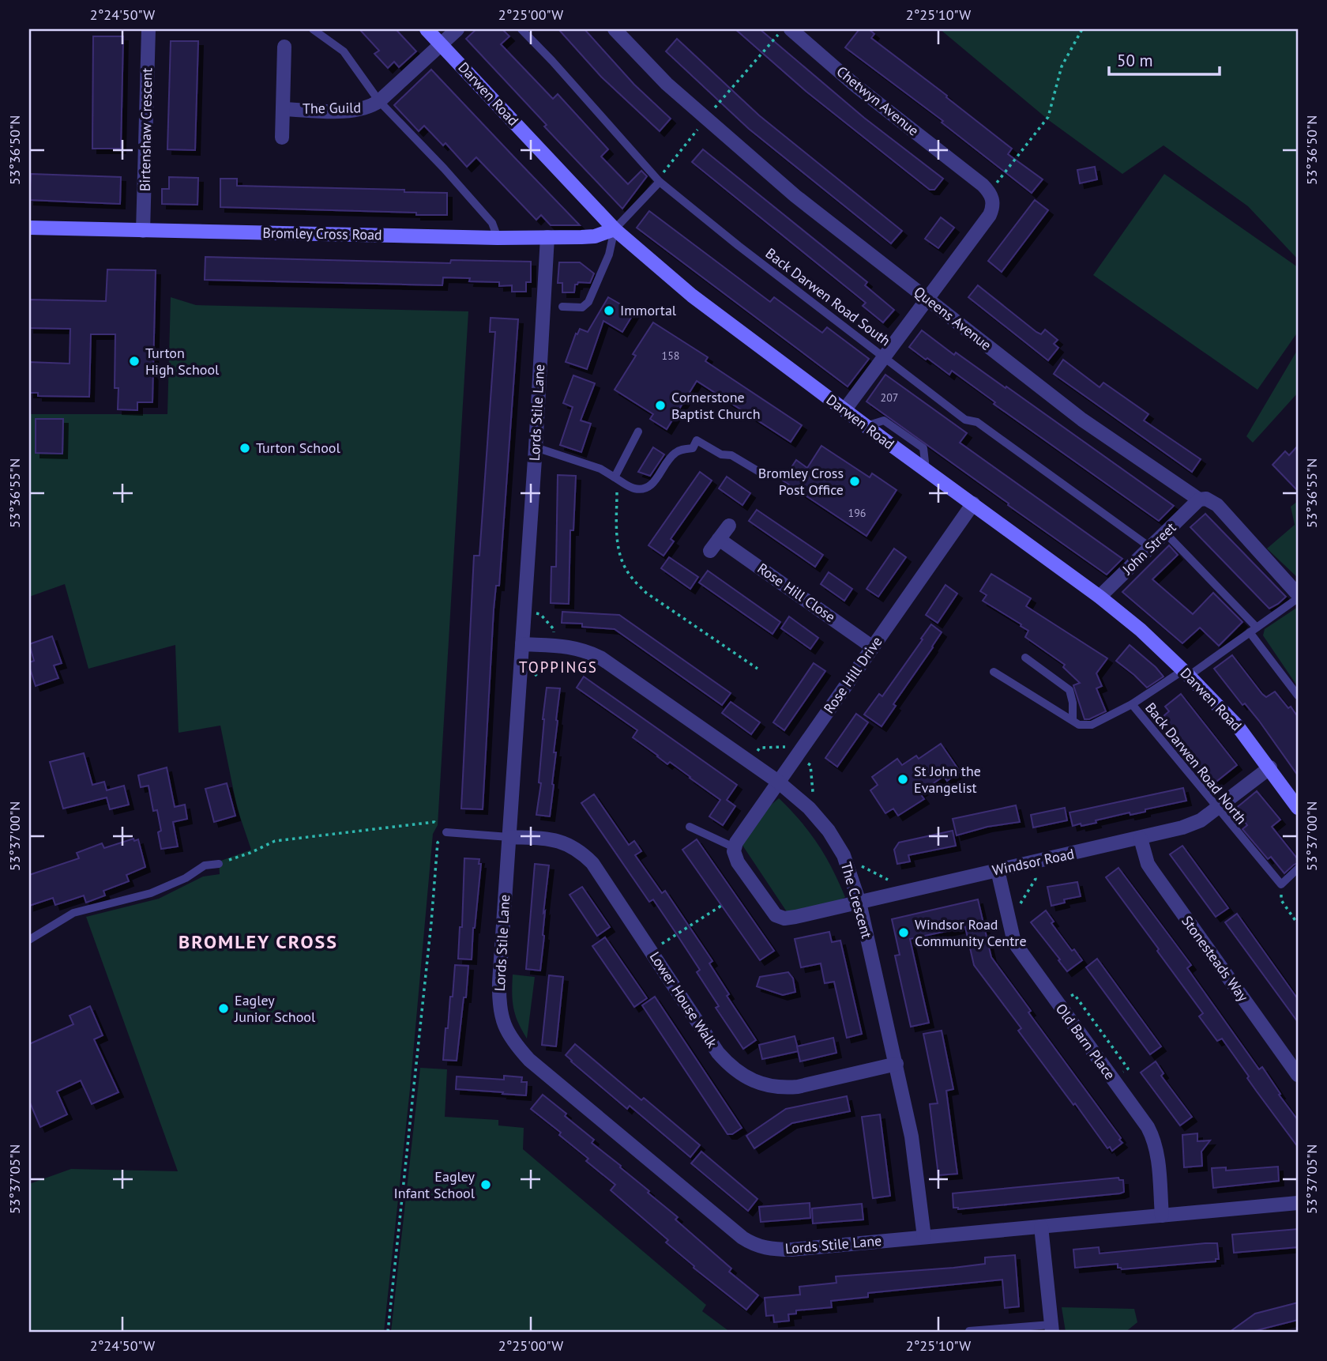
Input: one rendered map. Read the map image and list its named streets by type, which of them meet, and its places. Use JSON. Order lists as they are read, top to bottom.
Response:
{
  "streets": {
    "main road": ["Darwen Road", "Bromley Cross Road"],
    "street": [
      "Chetwyn Avenue",
      "The Guild",
      "Birtenshaw Crescent",
      "Queens Avenue",
      "Lords Stile Lane",
      "John Street",
      "Rose Hill Close",
      "Rose Hill Drive",
      "Windsor Road",
      "The Crescent",
      "Stonesteads Way",
      "Lower House Walk",
      "Old Barn Place"
    ],
    "lane": ["Back Darwen Road South", "Back Darwen Road North"]
  },
  "crossings": [
    ["Darwen Road", "Bromley Cross Road"],
    ["Darwen Road", "John Street"],
    ["Darwen Road", "Rose Hill Drive"],
    ["Darwen Road", "Windsor Road"],
    ["Birtenshaw Crescent", "Bromley Cross Road"],
    ["Bromley Cross Road", "Lords Stile Lane"],
    ["Back Darwen Road South", "John Street"],
    ["Queens Avenue", "John Street"],
    ["Lords Stile Lane", "The Crescent"],
    ["Lords Stile Lane", "Lower House Walk"],
    ["Rose Hill Close", "Rose Hill Drive"],
    ["Rose Hill Drive", "Windsor Road"],
    ["Rose Hill Drive", "The Crescent"],
    ["Back Darwen Road North", "Windsor Road"],
    ["Windsor Road", "The Crescent"],
    ["Windsor Road", "Stonesteads Way"],
    ["Windsor Road", "Old Barn Place"],
    ["The Crescent", "Lower House Walk"]
  ],
  "districts": ["TOPPINGS", "BROMLEY CROSS"],
  "places": [
    "Immortal",
    "Turton High School",
    "Cornerstone Baptist Church",
    "Turton School",
    "Bromley Cross Post Office",
    "St John the Evangelist",
    "Windsor Road Community Centre",
    "Eagley Junior School",
    "Eagley Infant School"
  ],
  "house_numbers": ["158", "207", "196"],
  "scale_bar": "50 m",
  "coordinates": [
    "2°24'50\"W",
    "2°25'00\"W",
    "2°25'10\"W",
    "53°36'50\"N",
    "53°36'55\"N",
    "53°37'00\"N",
    "53°37'05\"N"
  ]
}
